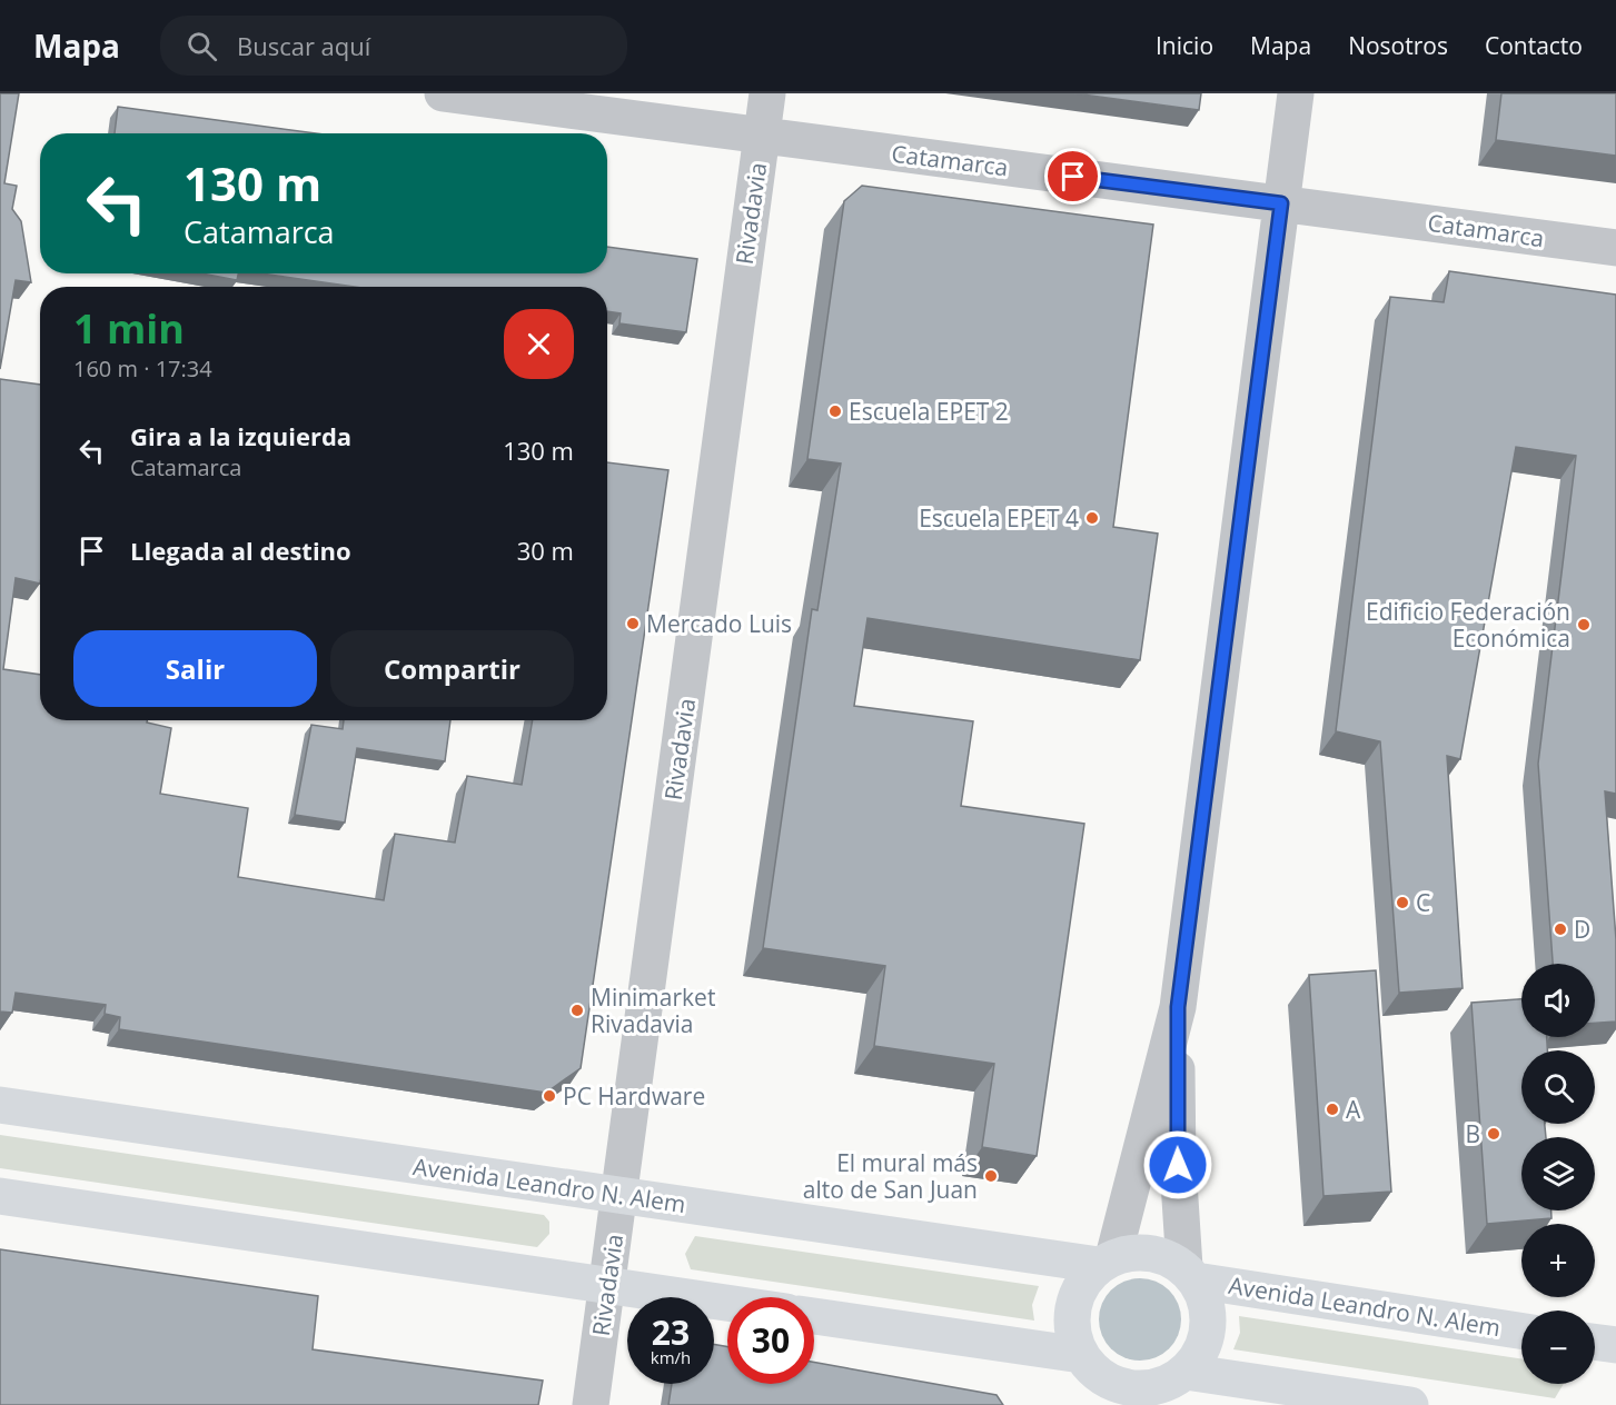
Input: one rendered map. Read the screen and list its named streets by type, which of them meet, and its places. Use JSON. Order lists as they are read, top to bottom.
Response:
{
  "streets": {
    "street": ["Catamarca", "Rivadavia", "Avenida Leandro N. Alem"]
  },
  "crossings": [
    ["Catamarca", "Rivadavia"],
    ["Rivadavia", "Avenida Leandro N. Alem"]
  ],
  "places": [
    "Escuela EPET 2",
    "Escuela EPET 4",
    "Mercado Luis",
    "Edificio Federación Económica",
    "C",
    "D",
    "Minimarket Rivadavia",
    "PC Hardware",
    "A",
    "B",
    "El mural más alto de San Juan"
  ],
  "page": {
    "header": "Mapa",
    "search": "Buscar aquí",
    "nav": [
      "Inicio",
      "Mapa",
      "Nosotros",
      "Contacto"
    ],
    "turn": ["130 m", "Catamarca"],
    "heading": ["1 min", "160 m · 17:34"],
    "list": [
      {
        "name": "Gira a la izquierda",
        "note": "Catamarca",
        "value": "130 m"
      },
      {
        "name": "Llegada al destino",
        "value": "30 m"
      }
    ],
    "buttons": ["Salir", "Compartir"],
    "map_buttons": ["+", "−"],
    "speed": "23 km/h",
    "limit": "30"
  }
}
